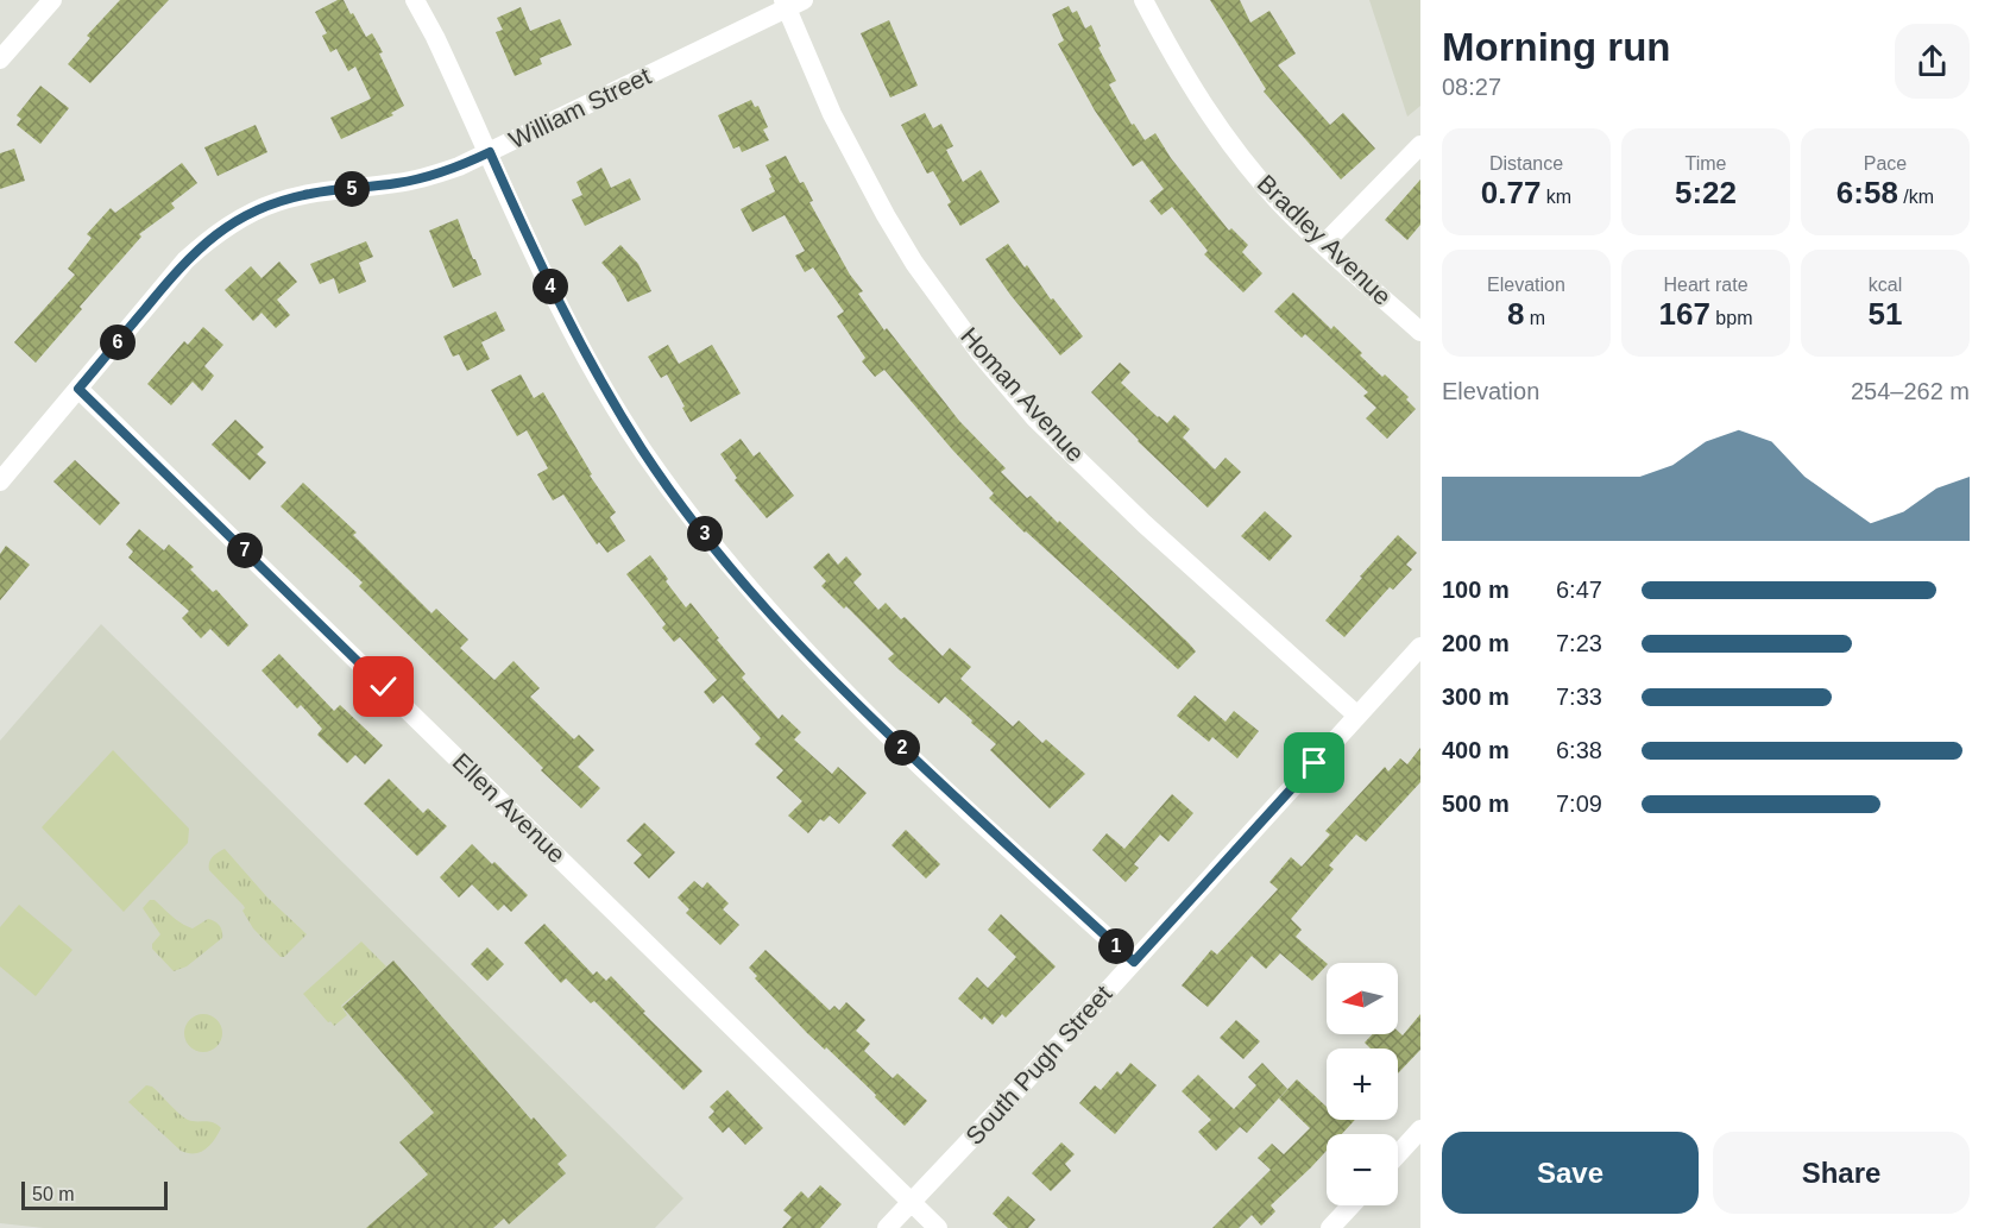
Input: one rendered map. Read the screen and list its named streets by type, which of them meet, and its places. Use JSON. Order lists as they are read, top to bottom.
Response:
{
  "streets": {
    "street": [
      "William Street",
      "Bradley Avenue",
      "Homan Avenue",
      "Ellen Avenue",
      "South Pugh Street"
    ]
  },
  "crossings": [
    ["William Street", "Homan Avenue"],
    ["William Street", "Ellen Avenue"],
    ["Homan Avenue", "South Pugh Street"],
    ["Ellen Avenue", "South Pugh Street"]
  ],
  "scale_bar": "50 m",
  "north": "left",
  "page": {
    "heading": ["Morning run", "08:27"],
    "stats": [
      ["Distance", "0.77 km"],
      ["Time", "5:22"],
      ["Pace", "6:58 /km"],
      ["Elevation", "8 m"],
      ["Heart rate", "167 bpm"],
      ["kcal", "51"]
    ],
    "pins": [
      "5",
      "4",
      "6",
      "3",
      "7",
      "2",
      "1"
    ],
    "chart": ["Elevation", "254–262 m"],
    "list": [
      {
        "name": "100 m",
        "note": "6:47"
      },
      {
        "name": "200 m",
        "note": "7:23"
      },
      {
        "name": "300 m",
        "note": "7:33"
      },
      {
        "name": "400 m",
        "note": "6:38"
      },
      {
        "name": "500 m",
        "note": "7:09"
      }
    ],
    "map_buttons": ["+", "−"],
    "buttons": ["Save", "Share"],
    "scale": "50 m"
  }
}
